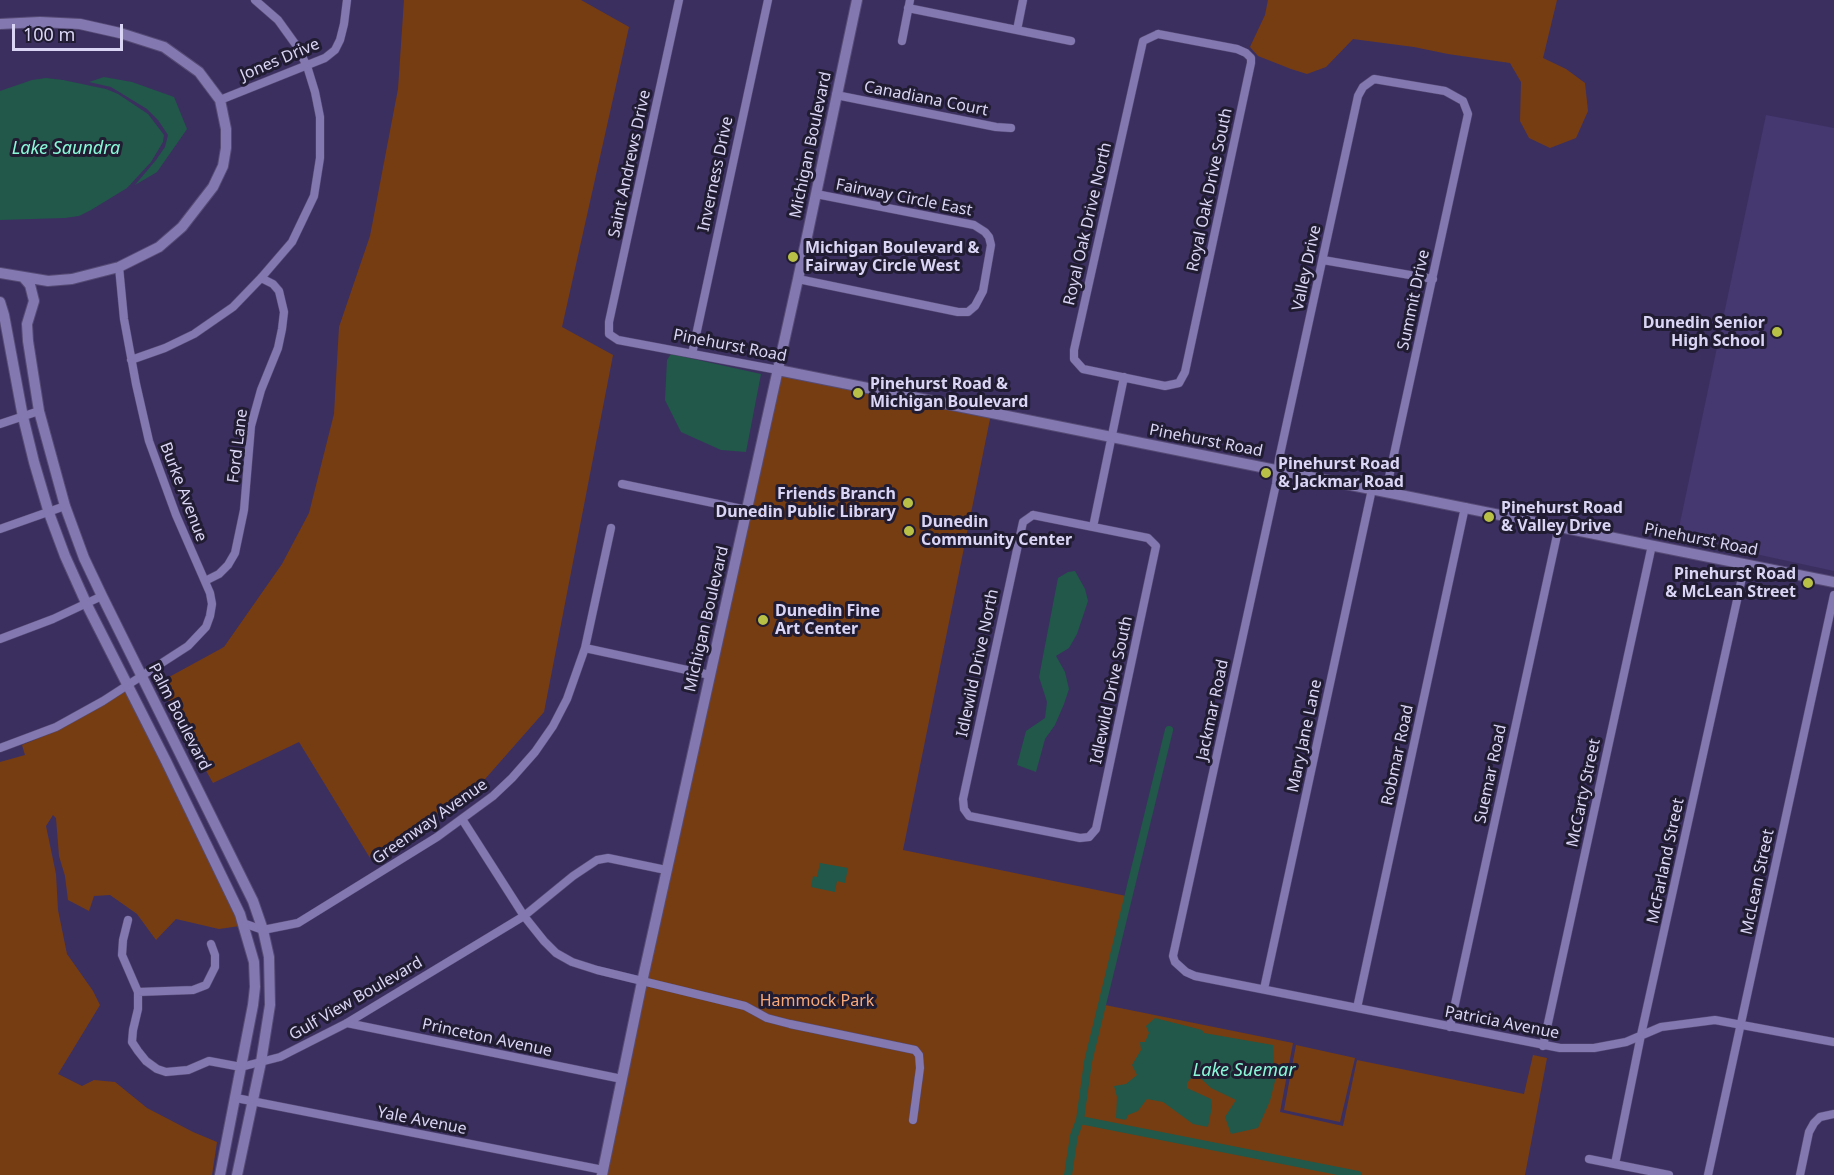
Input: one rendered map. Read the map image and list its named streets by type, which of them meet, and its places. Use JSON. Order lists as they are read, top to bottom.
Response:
{
  "streets": {
    "street": [
      "Jones Drive",
      "Canadiana Court",
      "Michigan Boulevard",
      "Saint Andrews Drive",
      "Inverness Drive",
      "Royal Oak Drive South",
      "Fairway Circle East",
      "Royal Oak Drive North",
      "Valley Drive",
      "Summit Drive",
      "Pinehurst Road",
      "Ford Lane",
      "Burke Avenue",
      "Idlewild Drive North",
      "Idlewild Drive South",
      "Jackmar Road",
      "Palm Boulevard",
      "Mary Jane Lane",
      "Robmar Road",
      "Suemar Road",
      "McCarty Street",
      "Greenway Avenue",
      "McFarland Street",
      "McLean Street",
      "Gulf View Boulevard",
      "Patricia Avenue",
      "Princeton Avenue",
      "Yale Avenue"
    ]
  },
  "crossings": [
    ["Canadiana Court", "Michigan Boulevard"],
    ["Michigan Boulevard", "Fairway Circle East"],
    ["Michigan Boulevard", "Pinehurst Road"],
    ["Michigan Boulevard", "Gulf View Boulevard"],
    ["Michigan Boulevard", "Princeton Avenue"],
    ["Michigan Boulevard", "Yale Avenue"],
    ["Saint Andrews Drive", "Pinehurst Road"],
    ["Inverness Drive", "Pinehurst Road"],
    ["Royal Oak Drive South", "Royal Oak Drive North"],
    ["Valley Drive", "Summit Drive"],
    ["Valley Drive", "Pinehurst Road"],
    ["Valley Drive", "Jackmar Road"],
    ["Summit Drive", "Pinehurst Road"],
    ["Pinehurst Road", "Jackmar Road"],
    ["Pinehurst Road", "Mary Jane Lane"],
    ["Pinehurst Road", "Robmar Road"],
    ["Pinehurst Road", "Suemar Road"],
    ["Pinehurst Road", "McCarty Street"],
    ["Pinehurst Road", "McFarland Street"],
    ["Ford Lane", "Burke Avenue"],
    ["Burke Avenue", "Palm Boulevard"],
    ["Idlewild Drive North", "Idlewild Drive South"],
    ["Jackmar Road", "Patricia Avenue"],
    ["Palm Boulevard", "Greenway Avenue"],
    ["Palm Boulevard", "Gulf View Boulevard"],
    ["Palm Boulevard", "Yale Avenue"],
    ["Mary Jane Lane", "Patricia Avenue"],
    ["Robmar Road", "Patricia Avenue"],
    ["Suemar Road", "Patricia Avenue"],
    ["McCarty Street", "Patricia Avenue"],
    ["McFarland Street", "Patricia Avenue"],
    ["McLean Street", "Patricia Avenue"],
    ["Gulf View Boulevard", "Princeton Avenue"]
  ],
  "water": ["Lake Saundra", "Lake Suemar"],
  "parks": ["Hammock Park"],
  "places": [
    "Michigan Boulevard & Fairway Circle West",
    "Dunedin Senior High School",
    "Pinehurst Road & Michigan Boulevard",
    "Pinehurst Road & Jackmar Road",
    "Friends Branch Dunedin Public Library",
    "Pinehurst Road & Valley Drive",
    "Dunedin Community Center",
    "Pinehurst Road & McLean Street",
    "Dunedin Fine Art Center"
  ],
  "scale_bar": "100 m"
}
